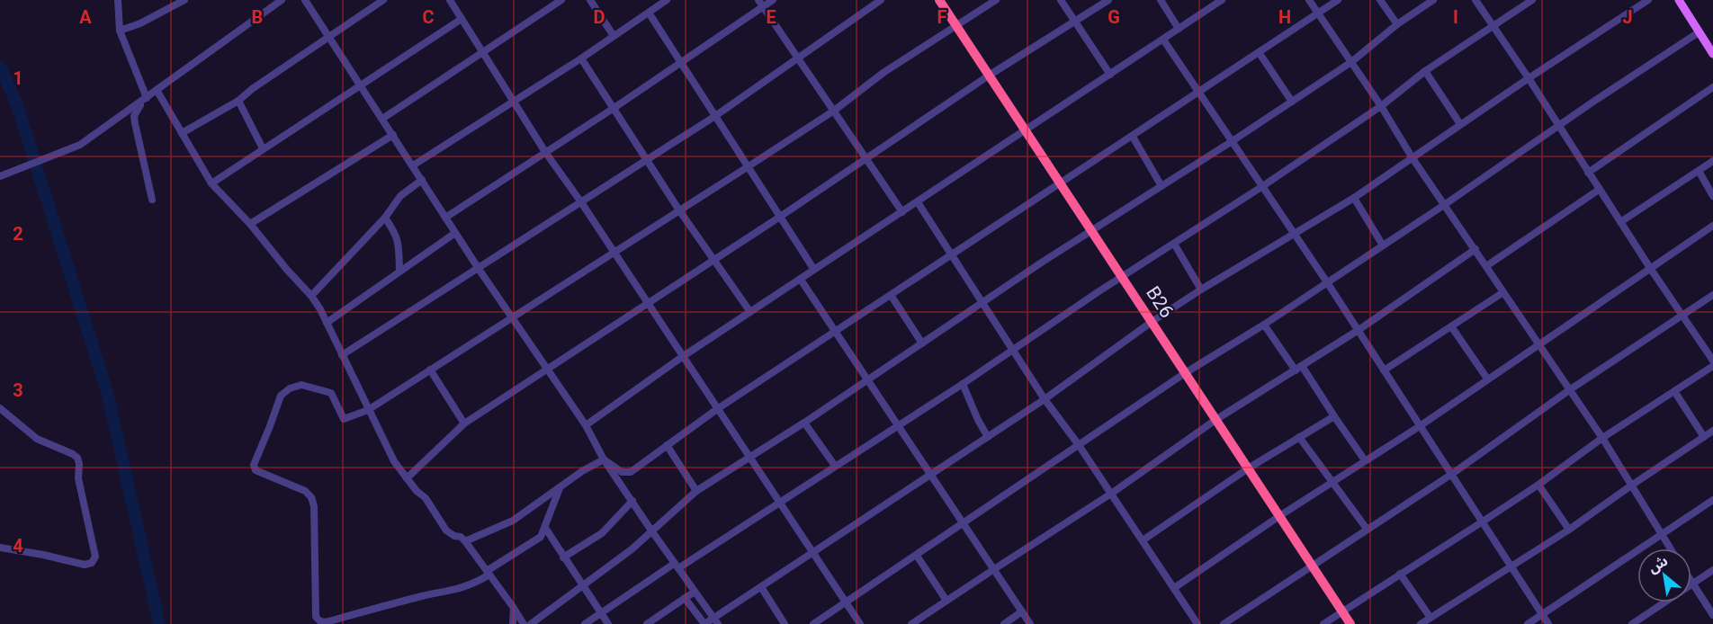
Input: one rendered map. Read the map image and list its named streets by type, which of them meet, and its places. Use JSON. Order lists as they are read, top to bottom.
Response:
{
  "streets": {
    "highway": ["B26"]
  },
  "north": "top left",
  "grid": {
    "columns": [
      "A",
      "B",
      "C",
      "D",
      "E",
      "F",
      "G",
      "H",
      "I",
      "J"
    ],
    "rows": [
      "1",
      "2",
      "3",
      "4"
    ]
  }
}
